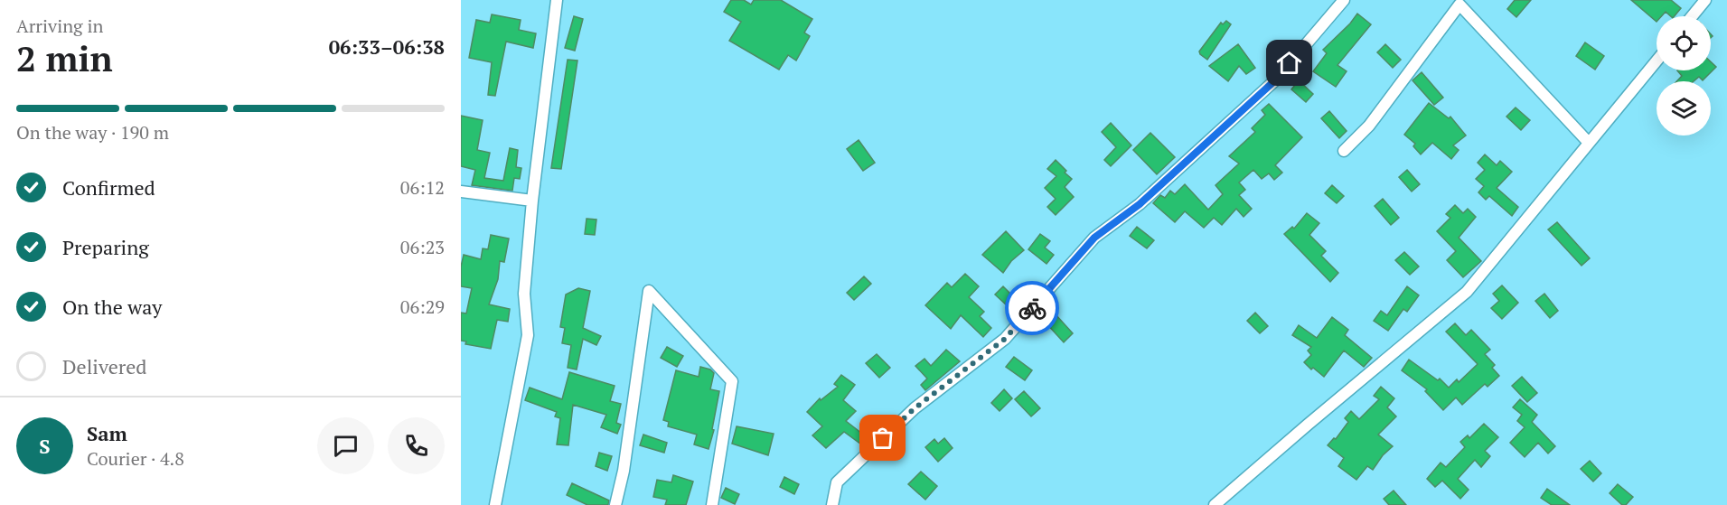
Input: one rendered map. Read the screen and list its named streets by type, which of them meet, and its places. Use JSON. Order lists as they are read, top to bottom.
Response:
{
  "page": {
    "heading": ["2 min", "Arriving in", "06:33–06:38"],
    "panel": ["Sam", "Courier · 4.8"],
    "bar": "On the way · 190 m",
    "list": [
      ["Confirmed", "06:12"],
      ["Preparing", "06:23"],
      ["On the way", "06:29"],
      "Delivered"
    ],
    "round": "S"
  }
}
